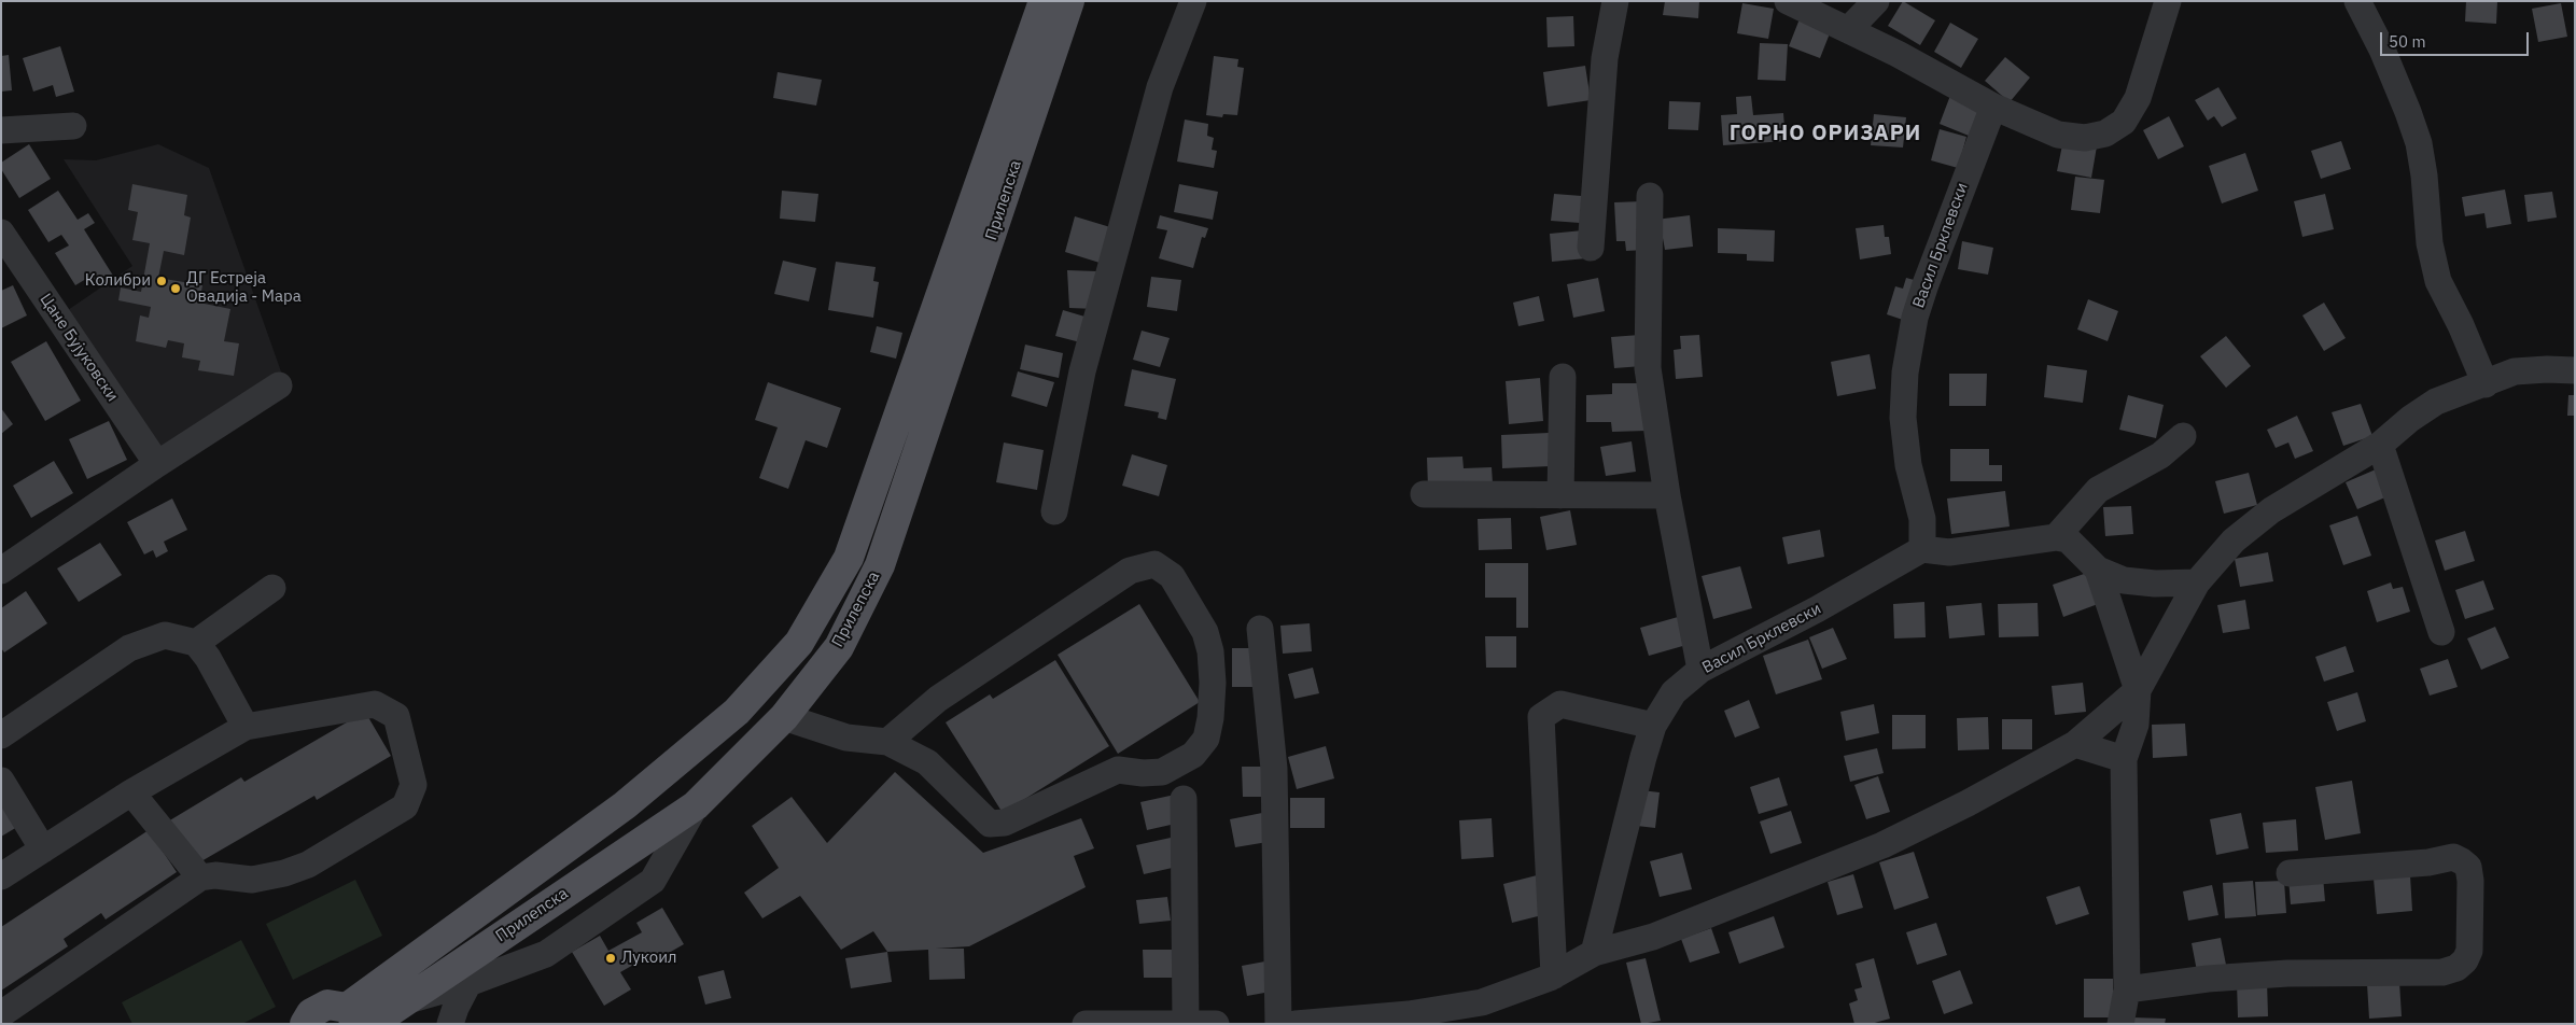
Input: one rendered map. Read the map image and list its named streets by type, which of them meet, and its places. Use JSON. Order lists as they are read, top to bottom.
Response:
{
  "streets": {
    "main road": ["Прилепска"],
    "street": ["Васил Брклевски", "Цане Бујуковски"]
  },
  "districts": ["ГОРНО ОРИЗАРИ"],
  "places": ["Колибри", "ДГ Естреја Овадија - Мара", "Лукоил"],
  "scale_bar": "50 m"
}
